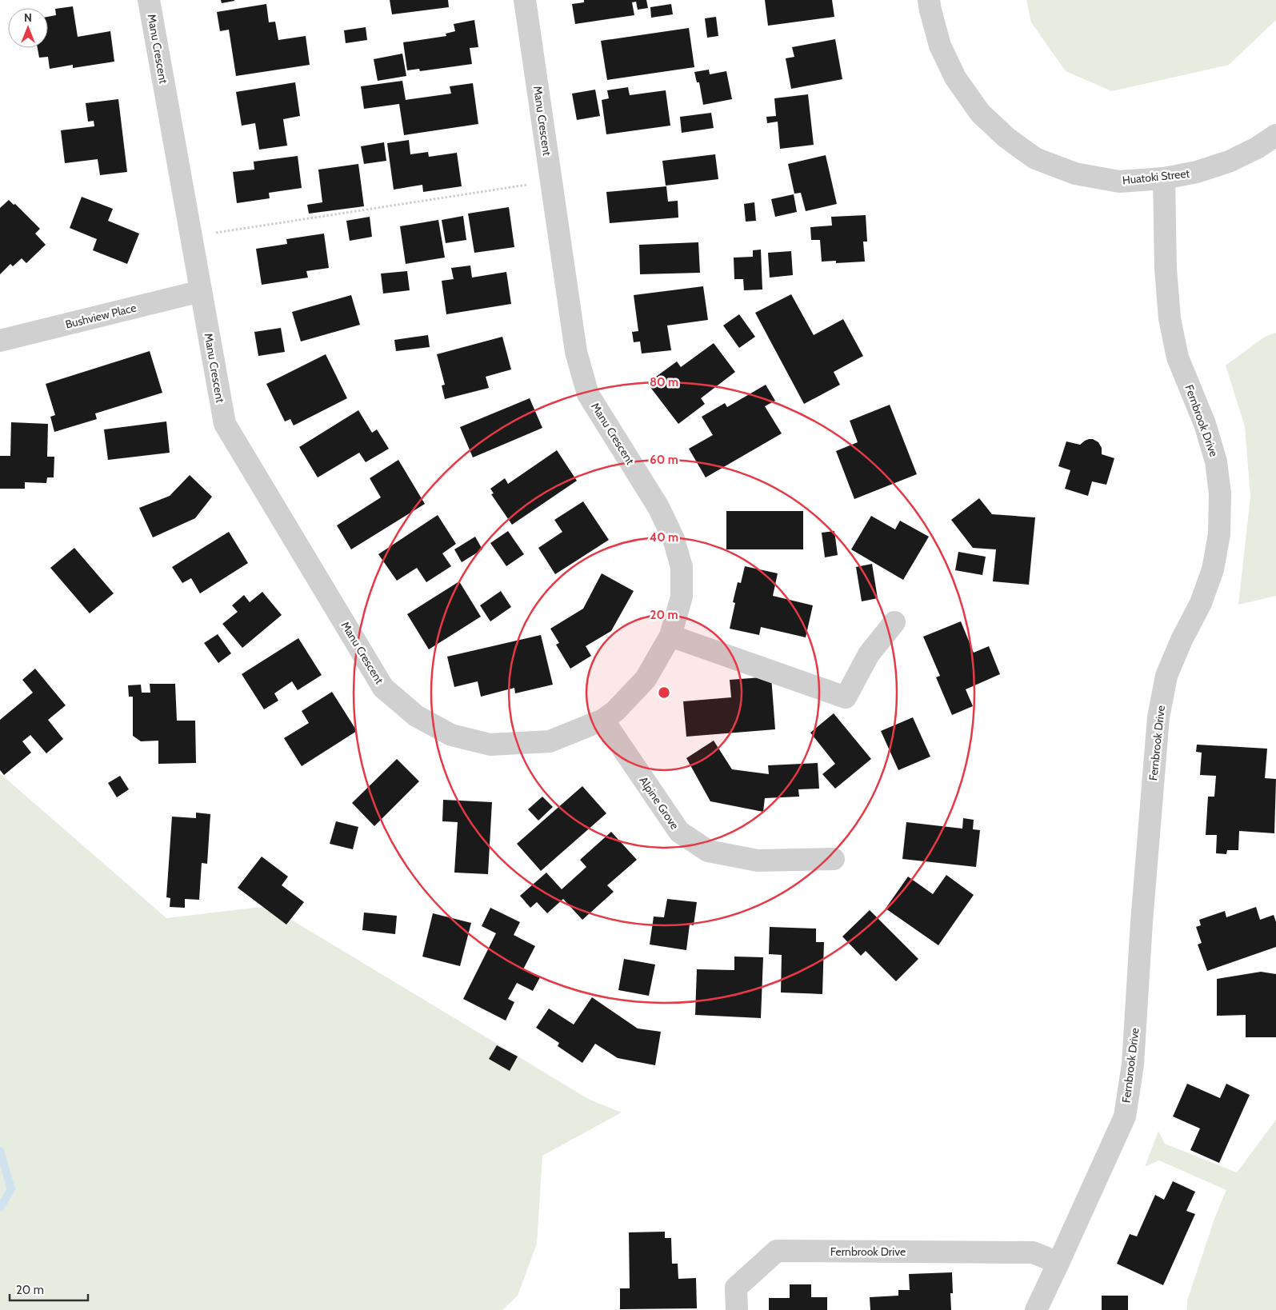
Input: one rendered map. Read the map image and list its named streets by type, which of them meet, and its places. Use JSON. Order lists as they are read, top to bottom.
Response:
{
  "streets": {
    "street": [
      "Manu Crescent",
      "Huatoki Street",
      "Bushview Place",
      "Fernbrook Drive",
      "Alpine Grove"
    ]
  },
  "crossings": [
    ["Manu Crescent", "Bushview Place"],
    ["Manu Crescent", "Alpine Grove"],
    ["Huatoki Street", "Fernbrook Drive"]
  ],
  "scale_bar": "20 m",
  "north": "top",
  "rings": [
    "80 m",
    "60 m",
    "40 m",
    "20 m"
  ]
}
